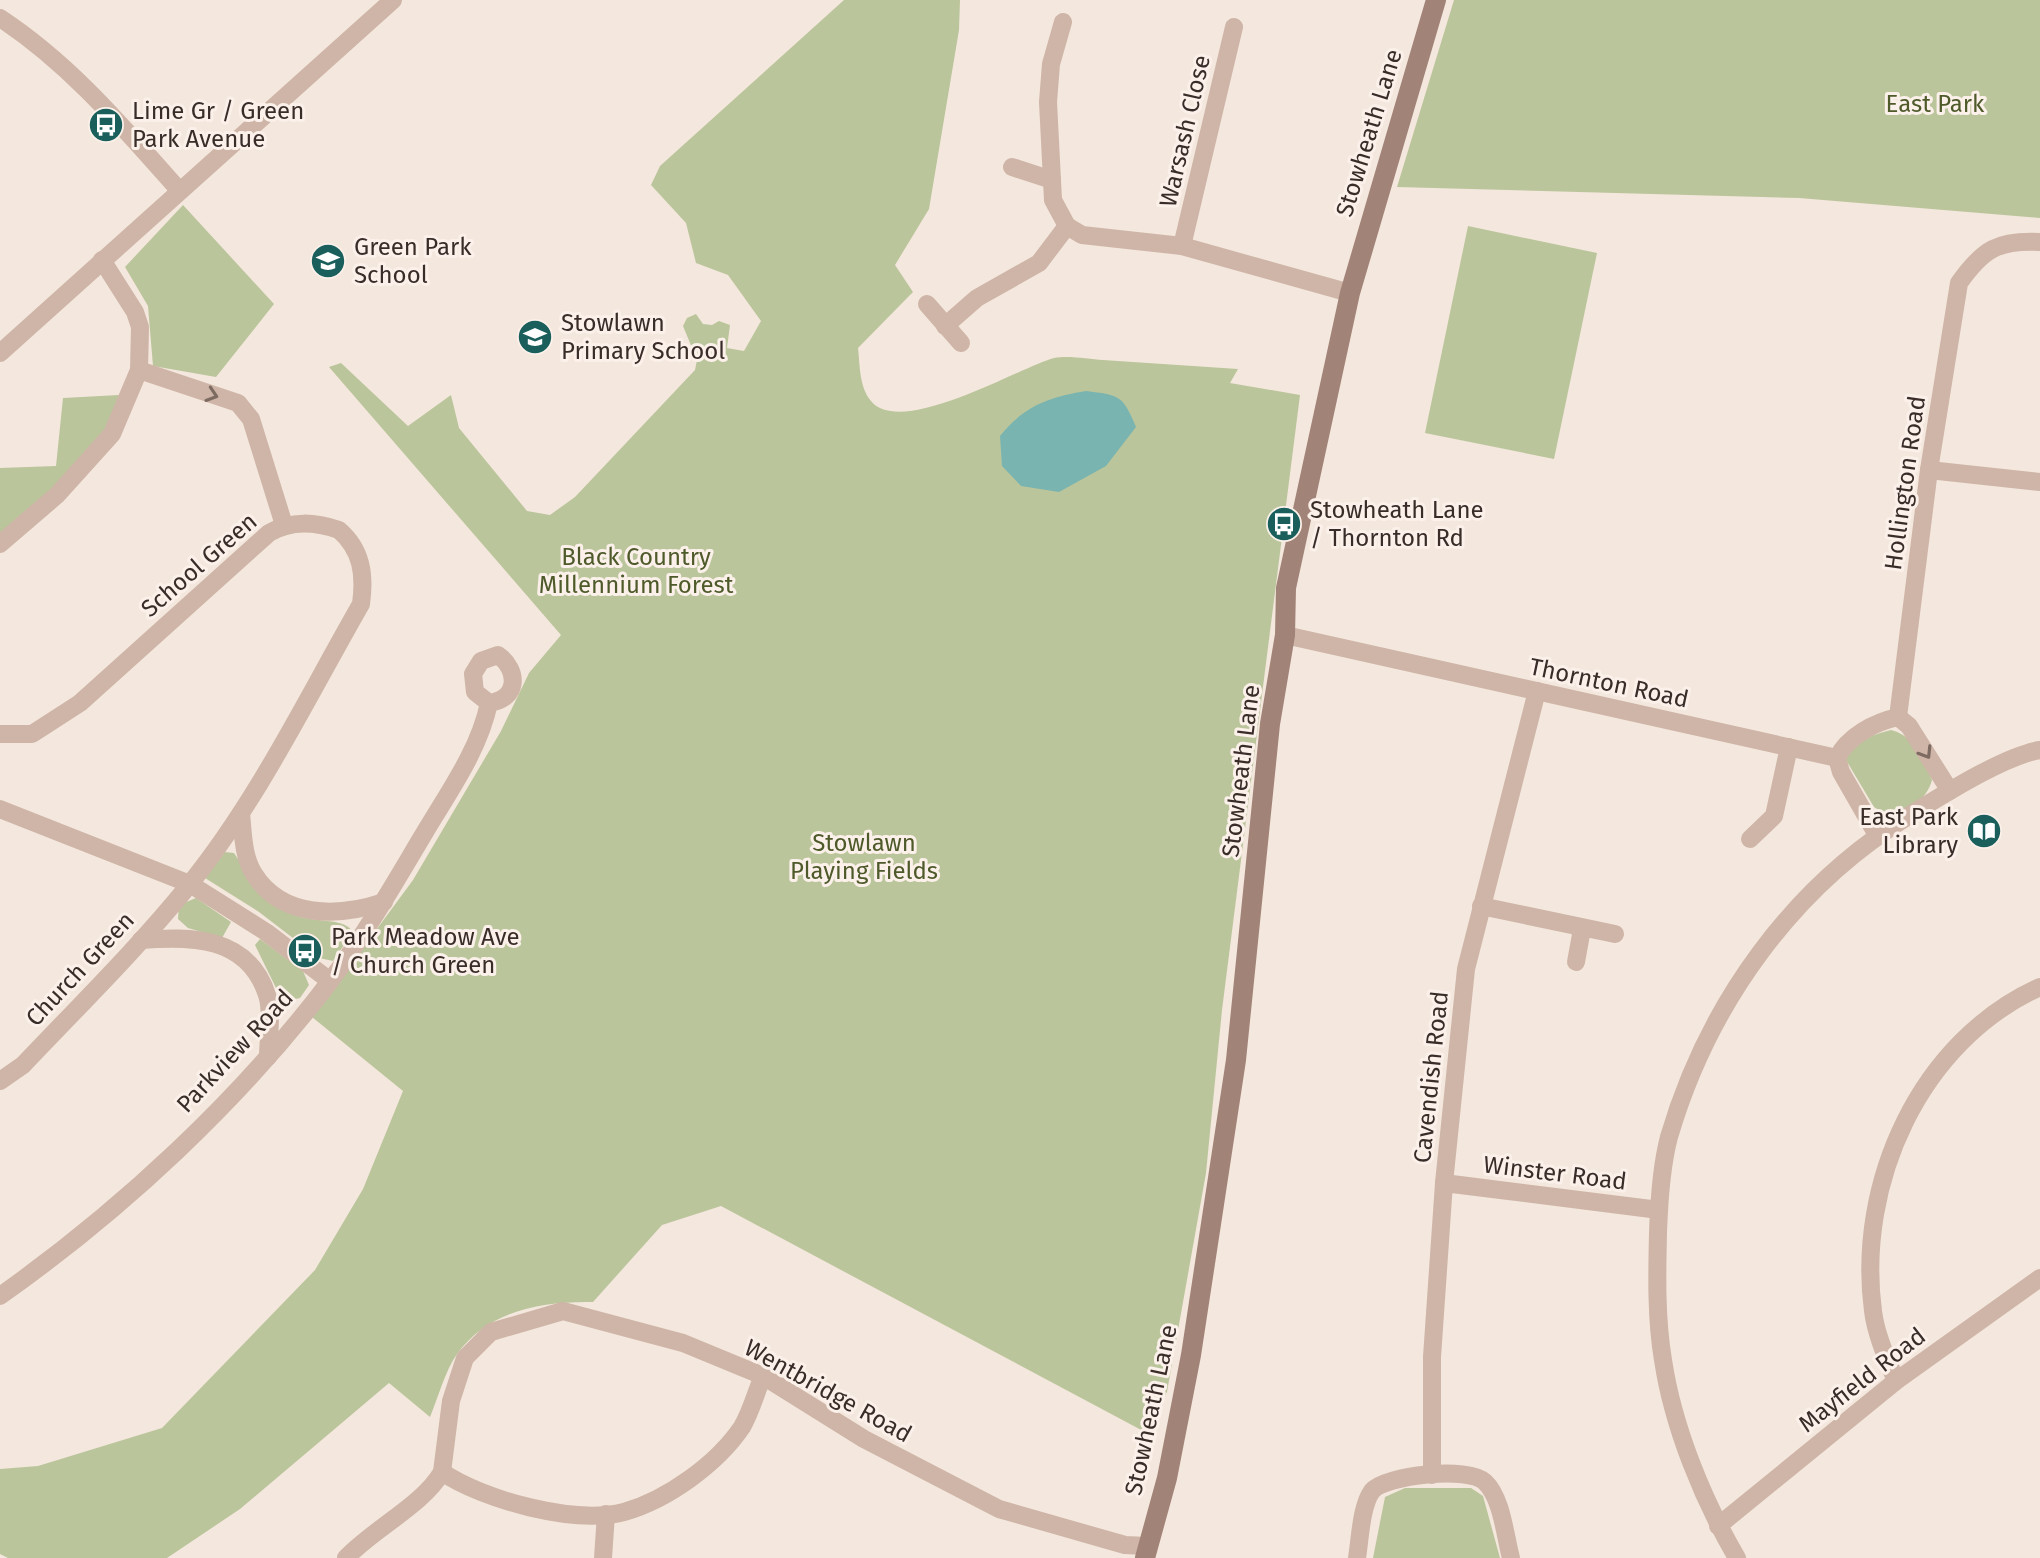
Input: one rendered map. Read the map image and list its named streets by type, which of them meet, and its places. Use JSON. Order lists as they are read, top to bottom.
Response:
{
  "streets": {
    "street": [
      "Warsash Close",
      "Stowheath Lane",
      "Hollington Road",
      "School Green",
      "Thornton Road",
      "Church Green",
      "Parkview Road",
      "Cavendish Road",
      "Winster Road",
      "Mayfield Road",
      "Wentbridge Road"
    ]
  },
  "crossings": [
    ["Stowheath Lane", "Thornton Road"],
    ["Stowheath Lane", "Wentbridge Road"],
    ["School Green", "Church Green"],
    ["Thornton Road", "Cavendish Road"],
    ["Cavendish Road", "Winster Road"]
  ],
  "parks": ["East Park", "Black Country Millennium Forest", "Stowlawn Playing Fields"],
  "places": {
    "bus stop": ["Lime Gr / Green Park Avenue", "Stowheath Lane / Thornton Rd", "Park Meadow Ave / Church Green"],
    "school or university": ["Green Park School", "Stowlawn Primary School"],
    "library": ["East Park Library"]
  }
}
